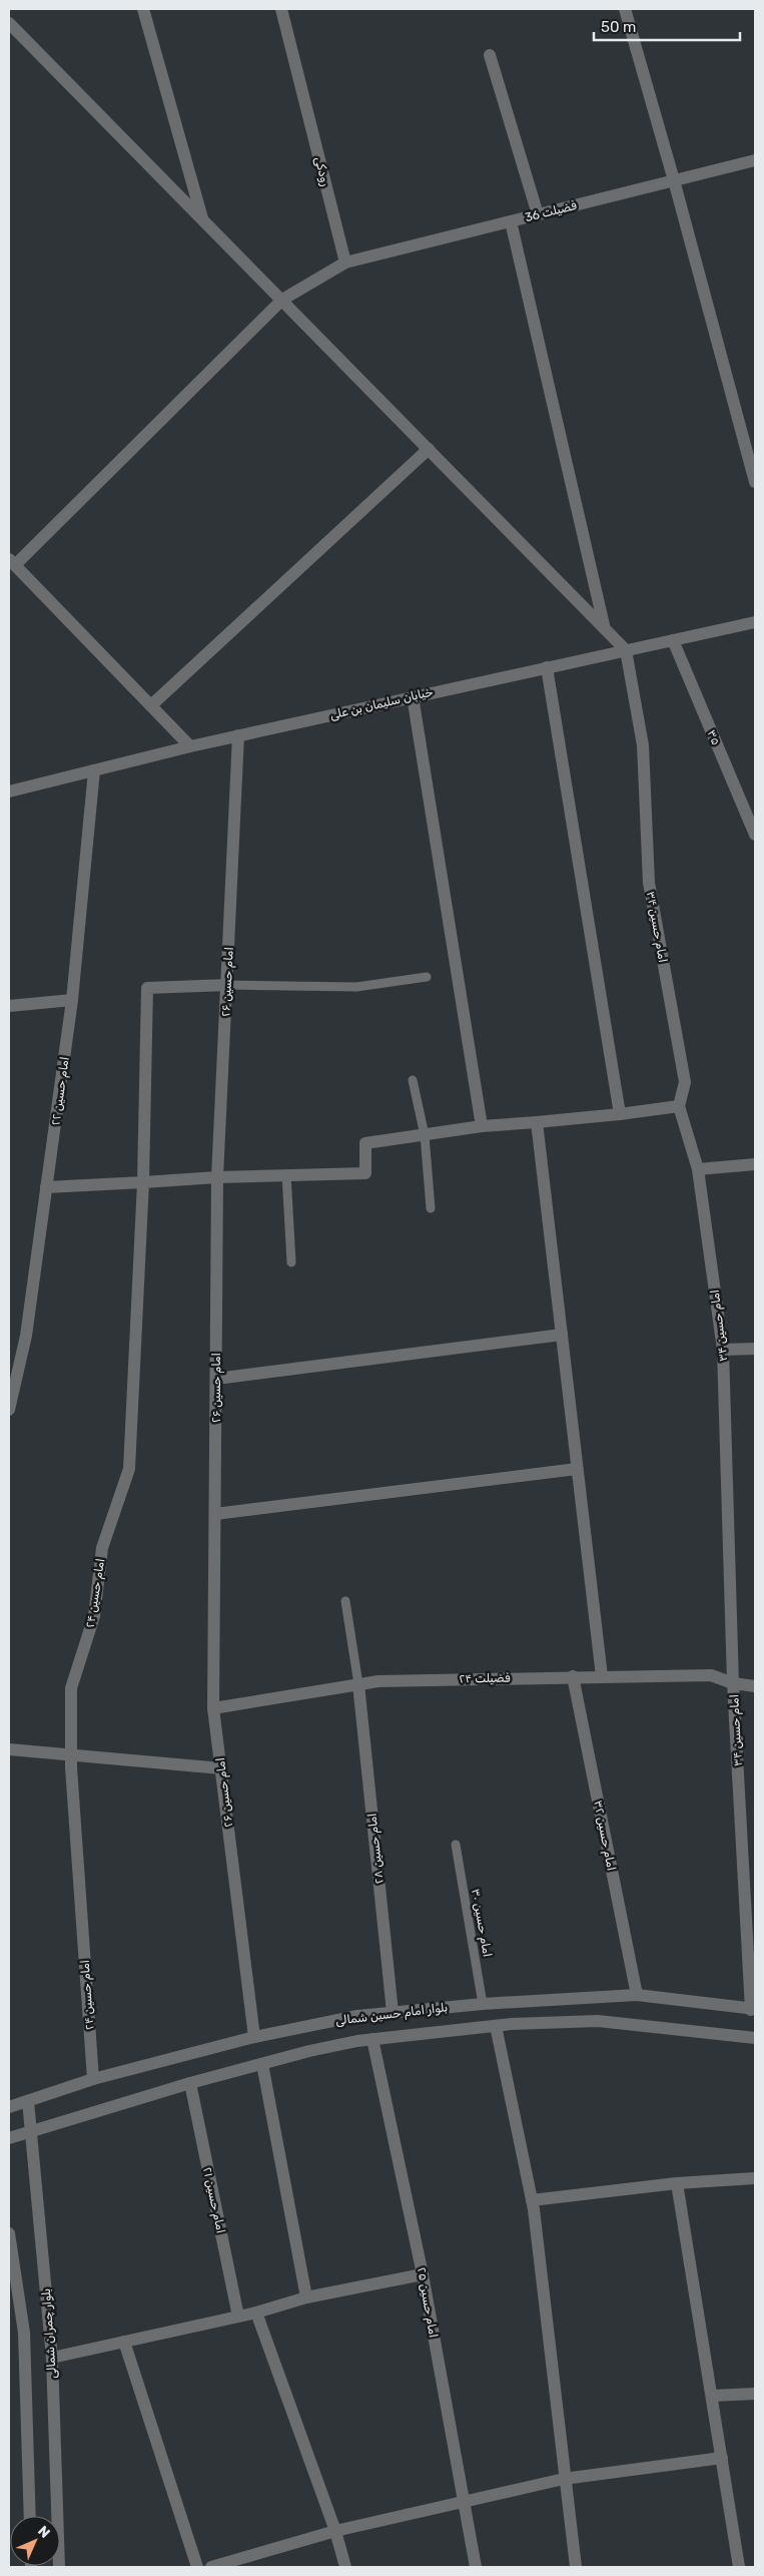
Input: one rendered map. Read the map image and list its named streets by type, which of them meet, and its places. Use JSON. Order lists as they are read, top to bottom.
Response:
{
  "streets": {
    "street": [
      "رودکی",
      "فضیلت 36",
      "خیابان سلیمان بن علی",
      "۳۵",
      "امام حسین ۳۴",
      "امام حسین ۲۶",
      "امام حسین ۲۲",
      "امام حسین ۲۴",
      "فضیلت ۲۴",
      "امام حسین ۳۲",
      "امام حسین ۲۸",
      "بلوار امام حسین شمالی",
      "امام حسین ۲۱",
      "امام حسین ۲۵",
      "بلوار چمران شمالی"
    ],
    "lane": ["امام حسین ۳۰"]
  },
  "crossings": [
    ["رودکی", "فضیلت 36"],
    ["خیابان سلیمان بن علی", "۳۵"],
    ["خیابان سلیمان بن علی", "امام حسین ۳۴"],
    ["خیابان سلیمان بن علی", "امام حسین ۲۶"],
    ["خیابان سلیمان بن علی", "امام حسین ۲۲"],
    ["امام حسین ۳۴", "فضیلت ۲۴"],
    ["امام حسین ۳۴", "بلوار امام حسین شمالی"],
    ["امام حسین ۲۶", "امام حسین ۲۴"],
    ["امام حسین ۲۶", "فضیلت ۲۴"],
    ["امام حسین ۲۶", "بلوار امام حسین شمالی"],
    ["امام حسین ۲۴", "بلوار امام حسین شمالی"],
    ["فضیلت ۲۴", "امام حسین ۳۲"],
    ["فضیلت ۲۴", "امام حسین ۲۸"],
    ["امام حسین ۳۲", "بلوار امام حسین شمالی"],
    ["امام حسین ۲۸", "بلوار امام حسین شمالی"],
    ["امام حسین ۳۰", "بلوار امام حسین شمالی"],
    ["بلوار امام حسین شمالی", "امام حسین ۲۱"],
    ["بلوار امام حسین شمالی", "امام حسین ۲۵"],
    ["بلوار امام حسین شمالی", "بلوار چمران شمالی"]
  ],
  "scale_bar": "50 m",
  "north": "top right"
}
